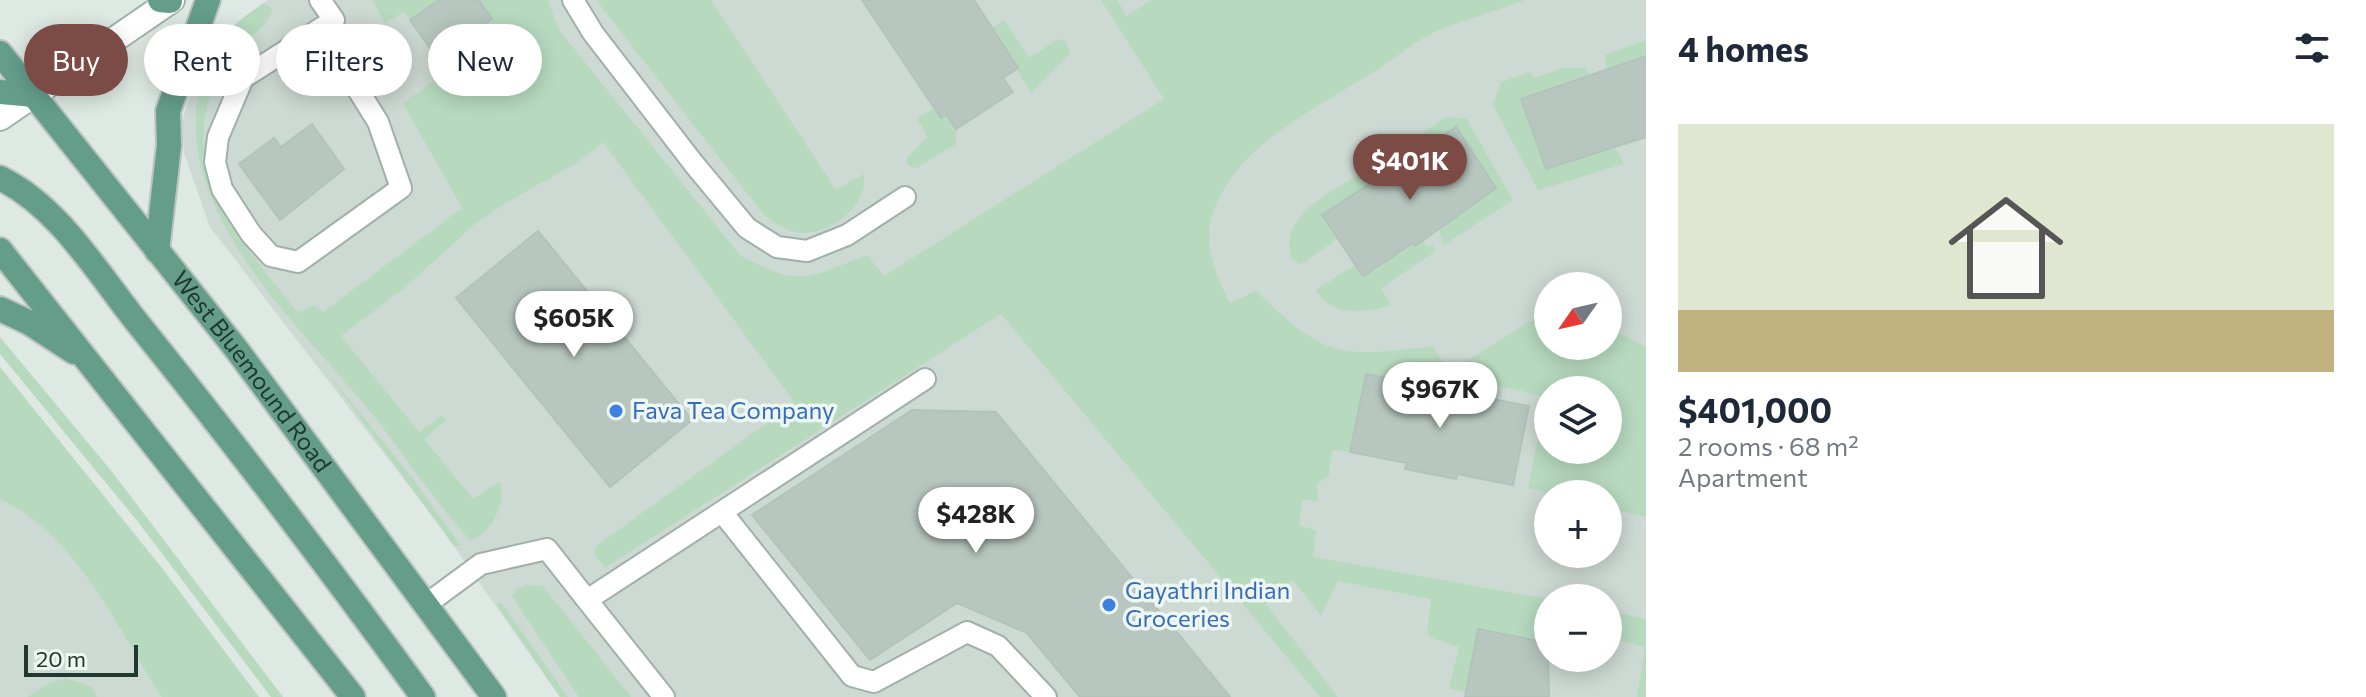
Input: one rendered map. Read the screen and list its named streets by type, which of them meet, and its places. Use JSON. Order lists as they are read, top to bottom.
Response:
{
  "streets": {
    "main road": ["West Bluemound Road"]
  },
  "places": ["Fava Tea Company", "Gayathri Indian Groceries"],
  "scale_bar": "20 m",
  "north": "bottom left",
  "page": {
    "heading": "4 homes",
    "chip": [
      "Buy",
      "Rent",
      "Filters",
      "New"
    ],
    "list": [
      {
        "name": "$401,000",
        "note": "2 rooms · 68 m² · Apartment"
      }
    ],
    "price": [
      "$401K",
      "$605K",
      "$967K",
      "$428K"
    ],
    "map_buttons": ["+", "−"],
    "scale": "20 m"
  }
}
